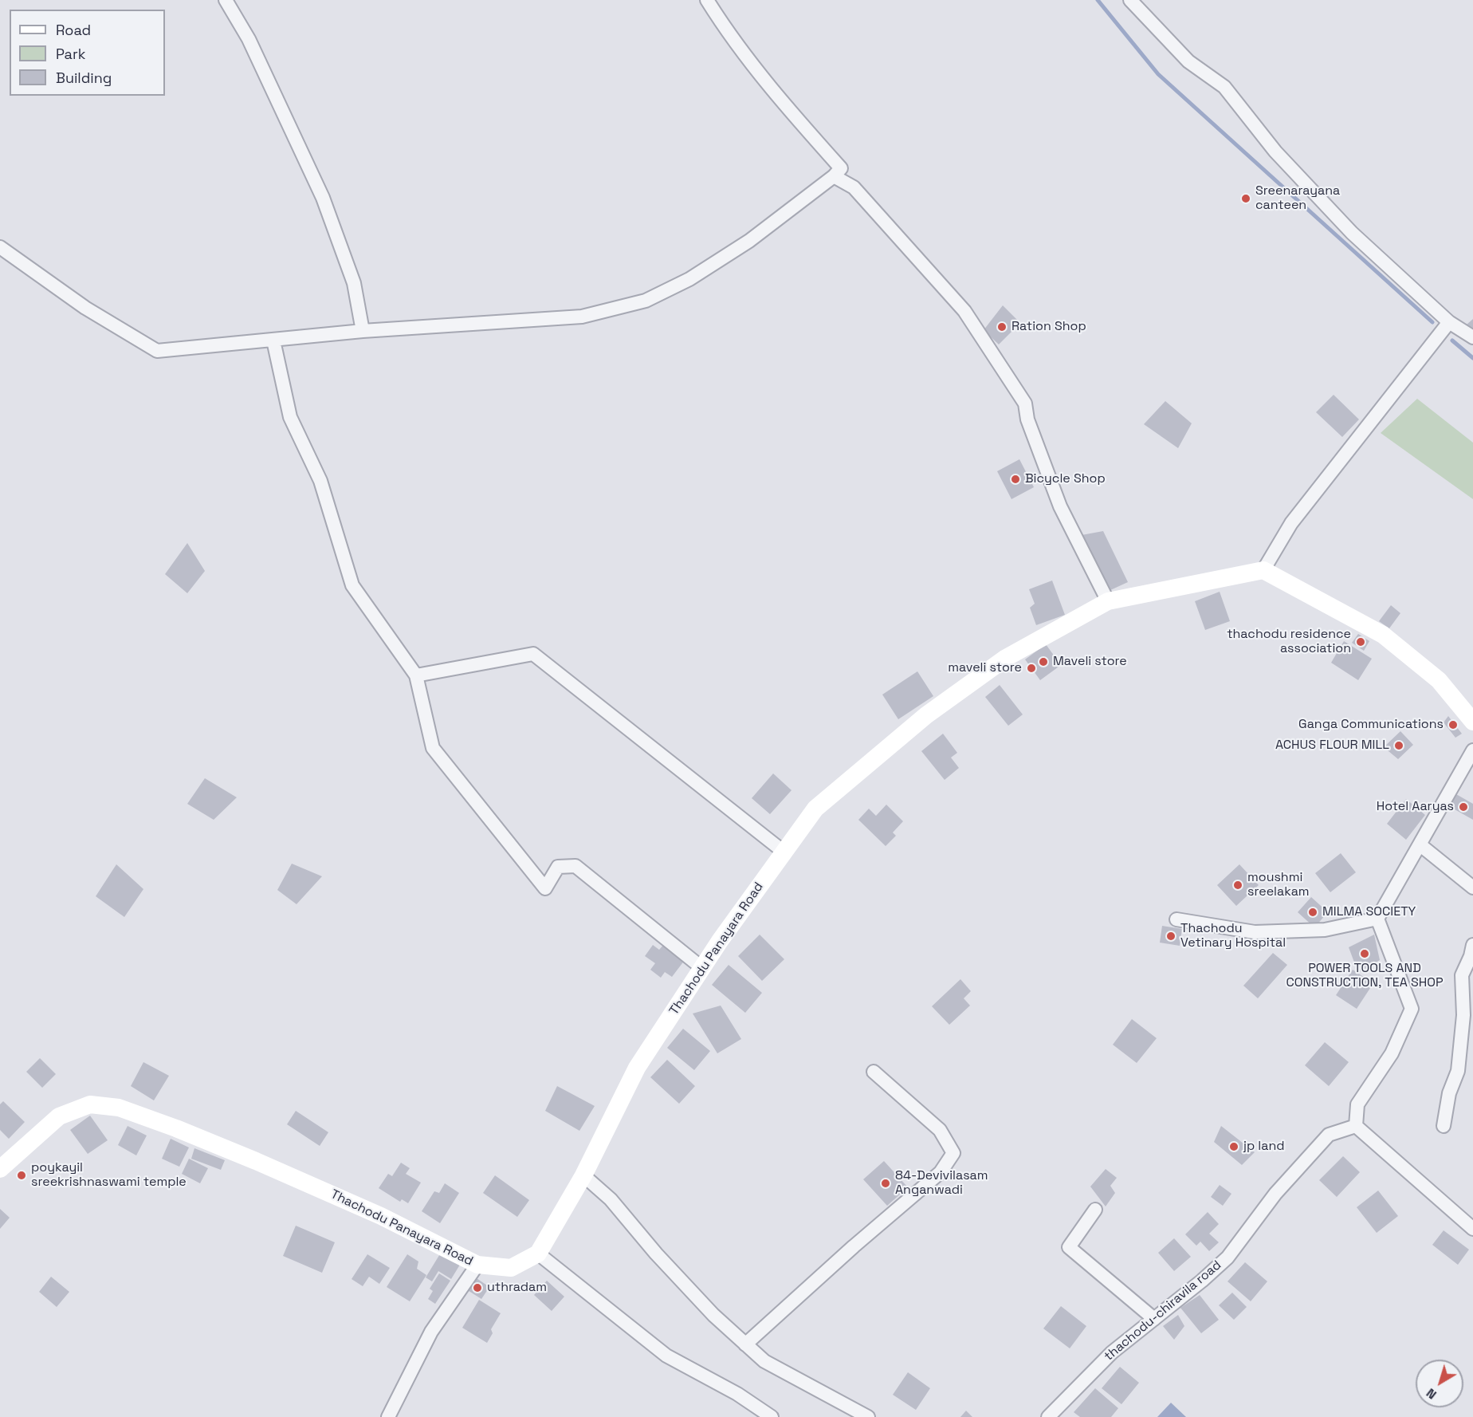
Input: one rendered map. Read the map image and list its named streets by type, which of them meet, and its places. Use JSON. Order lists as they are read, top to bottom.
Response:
{
  "streets": {
    "main road": ["Thachodu Panayara Road"],
    "street": ["thachodu-chiravila road"]
  },
  "places": [
    "Sreenarayana canteen",
    "Ration Shop",
    "Bicycle Shop",
    "thachodu residence association",
    "Maveli store",
    "maveli store",
    "Ganga Communications",
    "ACHUS FLOUR MILL",
    "Hotel Aaryas",
    "moushmi sreelakam",
    "MILMA SOCIETY",
    "Thachodu Vetinary Hospital",
    "POWER TOOLS AND CONSTRUCTION, TEA SHOP",
    "jp land",
    "poykayil sreekrishnaswami temple",
    "84-Devivilasam Anganwadi",
    "uthradam"
  ],
  "legend": ["Road", "Park", "Building"],
  "north": "bottom left"
}
